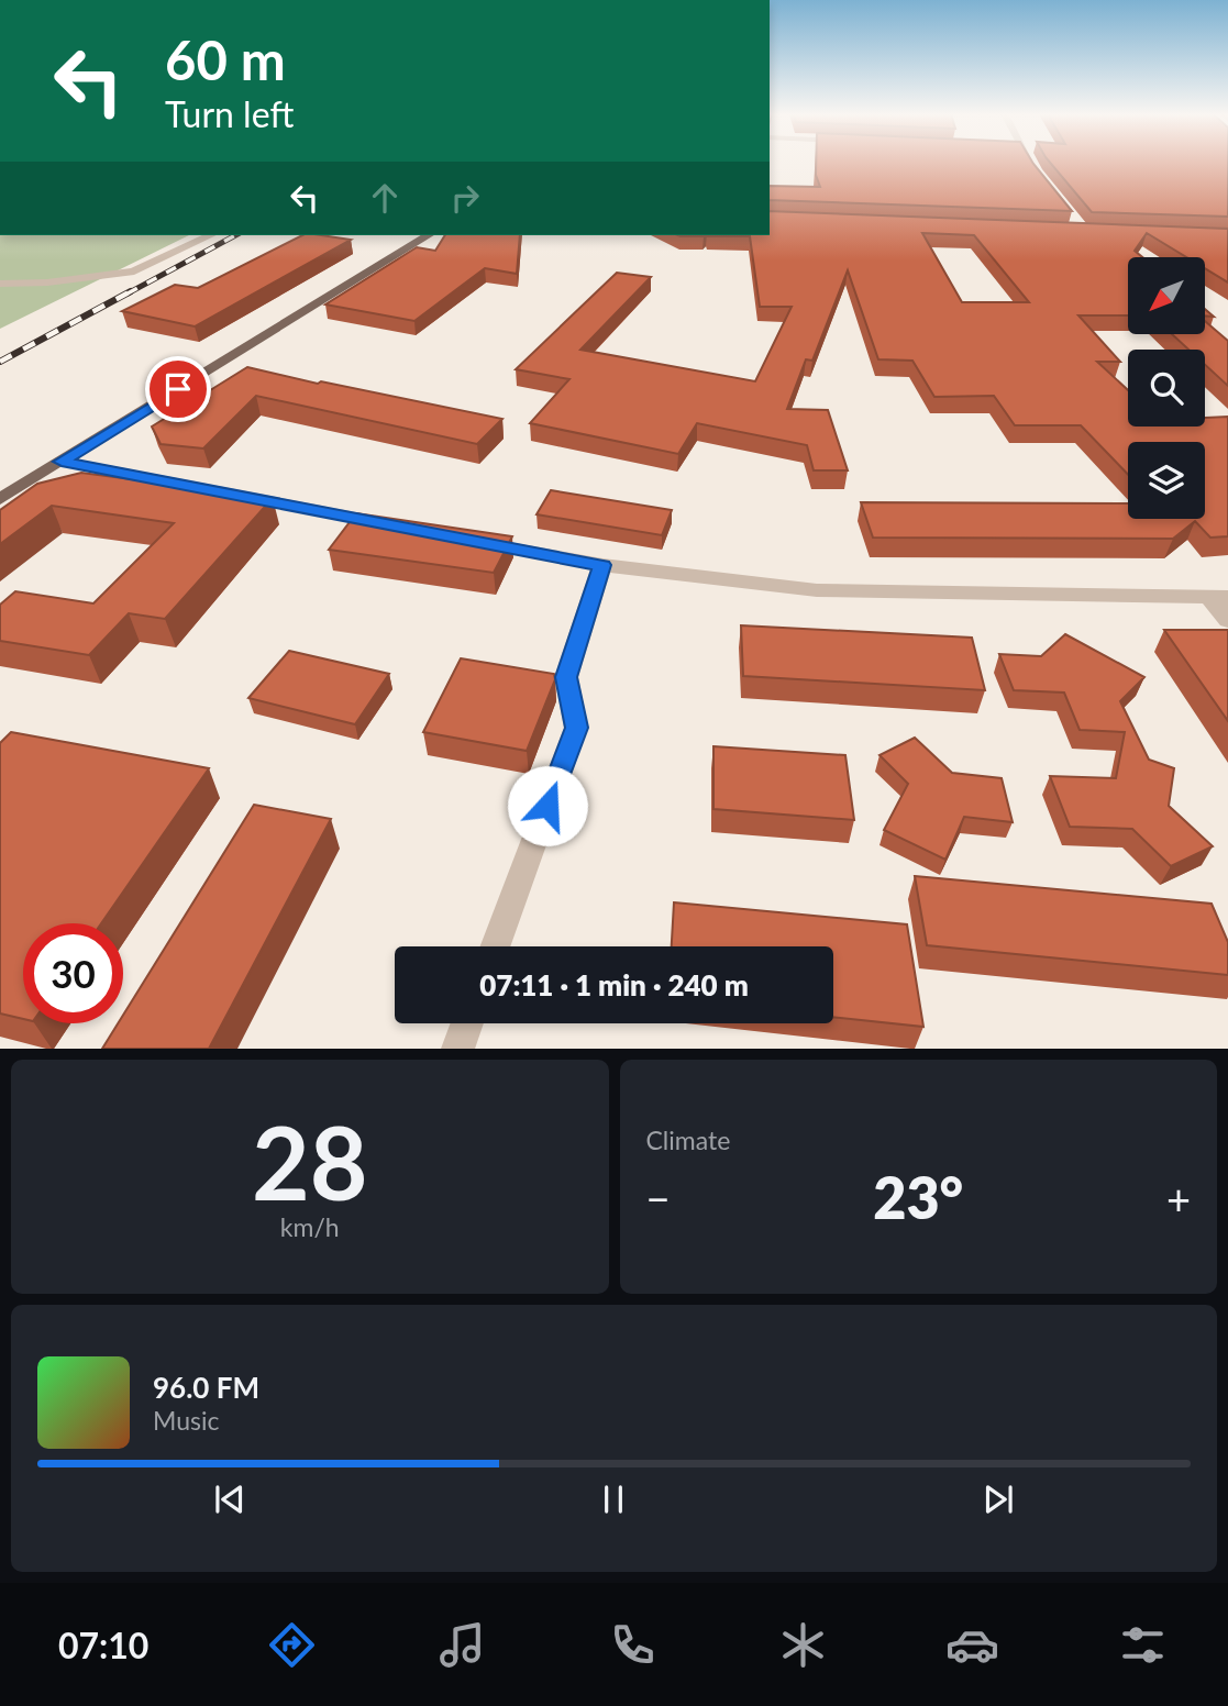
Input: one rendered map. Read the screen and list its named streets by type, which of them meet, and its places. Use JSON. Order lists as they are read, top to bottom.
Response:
{
  "north": "bottom left",
  "page": {
    "turn": ["60 m", "Turn left"],
    "limit": "30",
    "trip": "07:11 · 1 min · 240 m",
    "tile": [
      ["28", "km/h"],
      "Climate"
    ],
    "heat": ["−", "23°", "+"],
    "song": ["96.0 FM", "Music"],
    "tabs": "07:10"
  }
}
